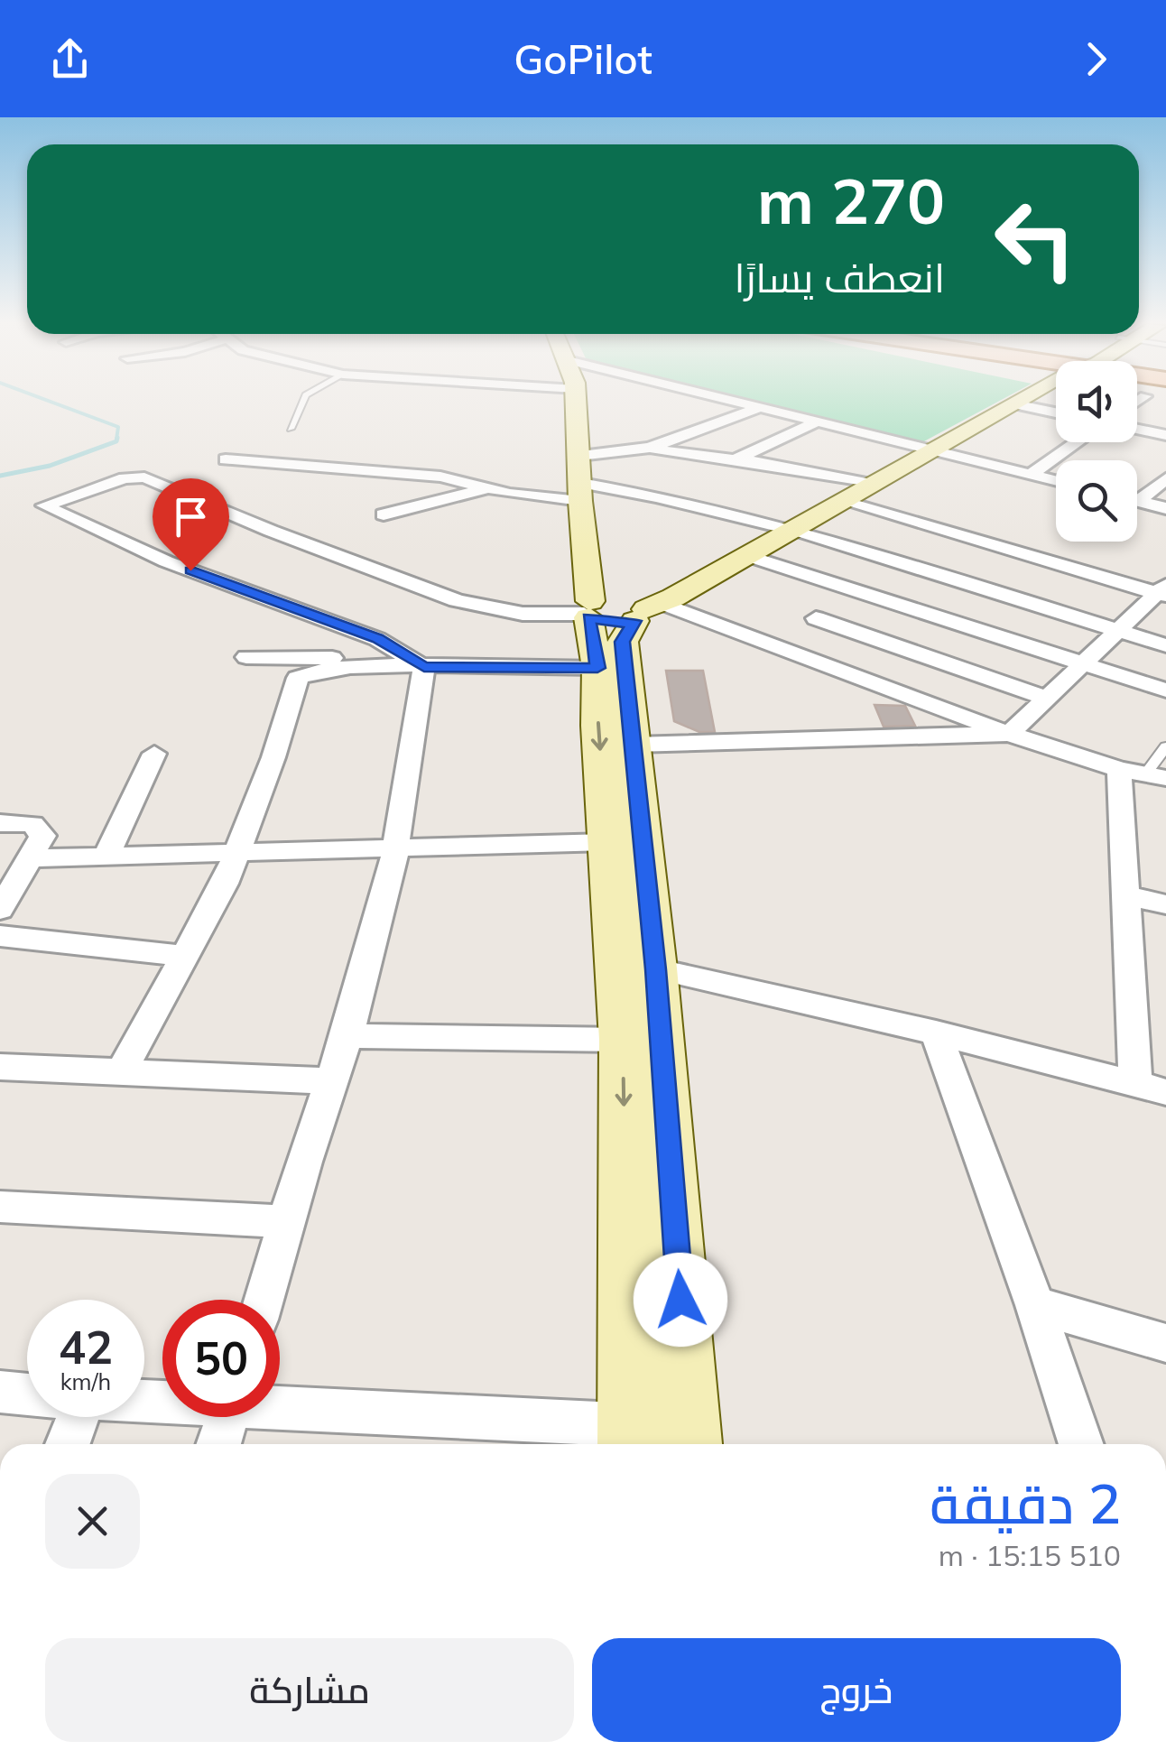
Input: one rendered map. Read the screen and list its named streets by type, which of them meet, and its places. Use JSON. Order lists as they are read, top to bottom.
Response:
{
  "page": {
    "header": "GoPilot",
    "turn": ["270 m", "انعطف يسارًا"],
    "speed": "42 km/h",
    "limit": "50",
    "heading": ["2 دقيقة", "510 m · 15:15"],
    "buttons": ["خروج", "مشاركة"]
  }
}
